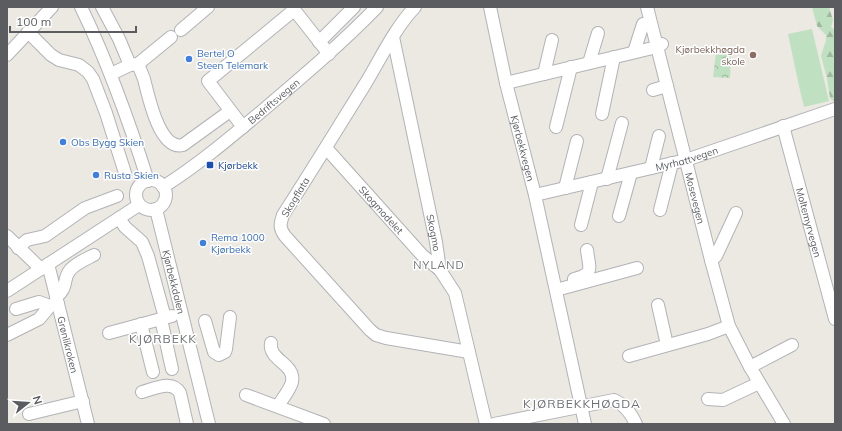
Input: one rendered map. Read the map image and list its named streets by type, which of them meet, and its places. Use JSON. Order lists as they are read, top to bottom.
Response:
{
  "streets": {
    "street": [
      "Bedriftsvegen",
      "Kjørbekkvegen",
      "Myrhattvegen",
      "Skogflata",
      "Mosevegen",
      "Skogmodelet",
      "Moltemyrvegen",
      "Skogmo",
      "Kjørbekkdalen",
      "Grønlikroken"
    ]
  },
  "crossings": [
    ["Bedriftsvegen", "Kjørbekkdalen"],
    ["Kjørbekkvegen", "Myrhattvegen"],
    ["Myrhattvegen", "Mosevegen"],
    ["Myrhattvegen", "Moltemyrvegen"],
    ["Skogflata", "Skogmodelet"],
    ["Skogflata", "Skogmo"],
    ["Skogmodelet", "Skogmo"]
  ],
  "districts": ["NYLAND", "KJØRBEKK", "KJØRBEKKHØGDA"],
  "places": {
    "other": [
      "Kjørbekkhøgda skole",
      "Bertel O Steen Telemark",
      "Obs Bygg Skien",
      "Rusta Skien",
      "Rema 1000 Kjørbekk"
    ],
    "transit": ["Kjørbekk"]
  },
  "scale_bar": "100 m",
  "north": "right"
}
